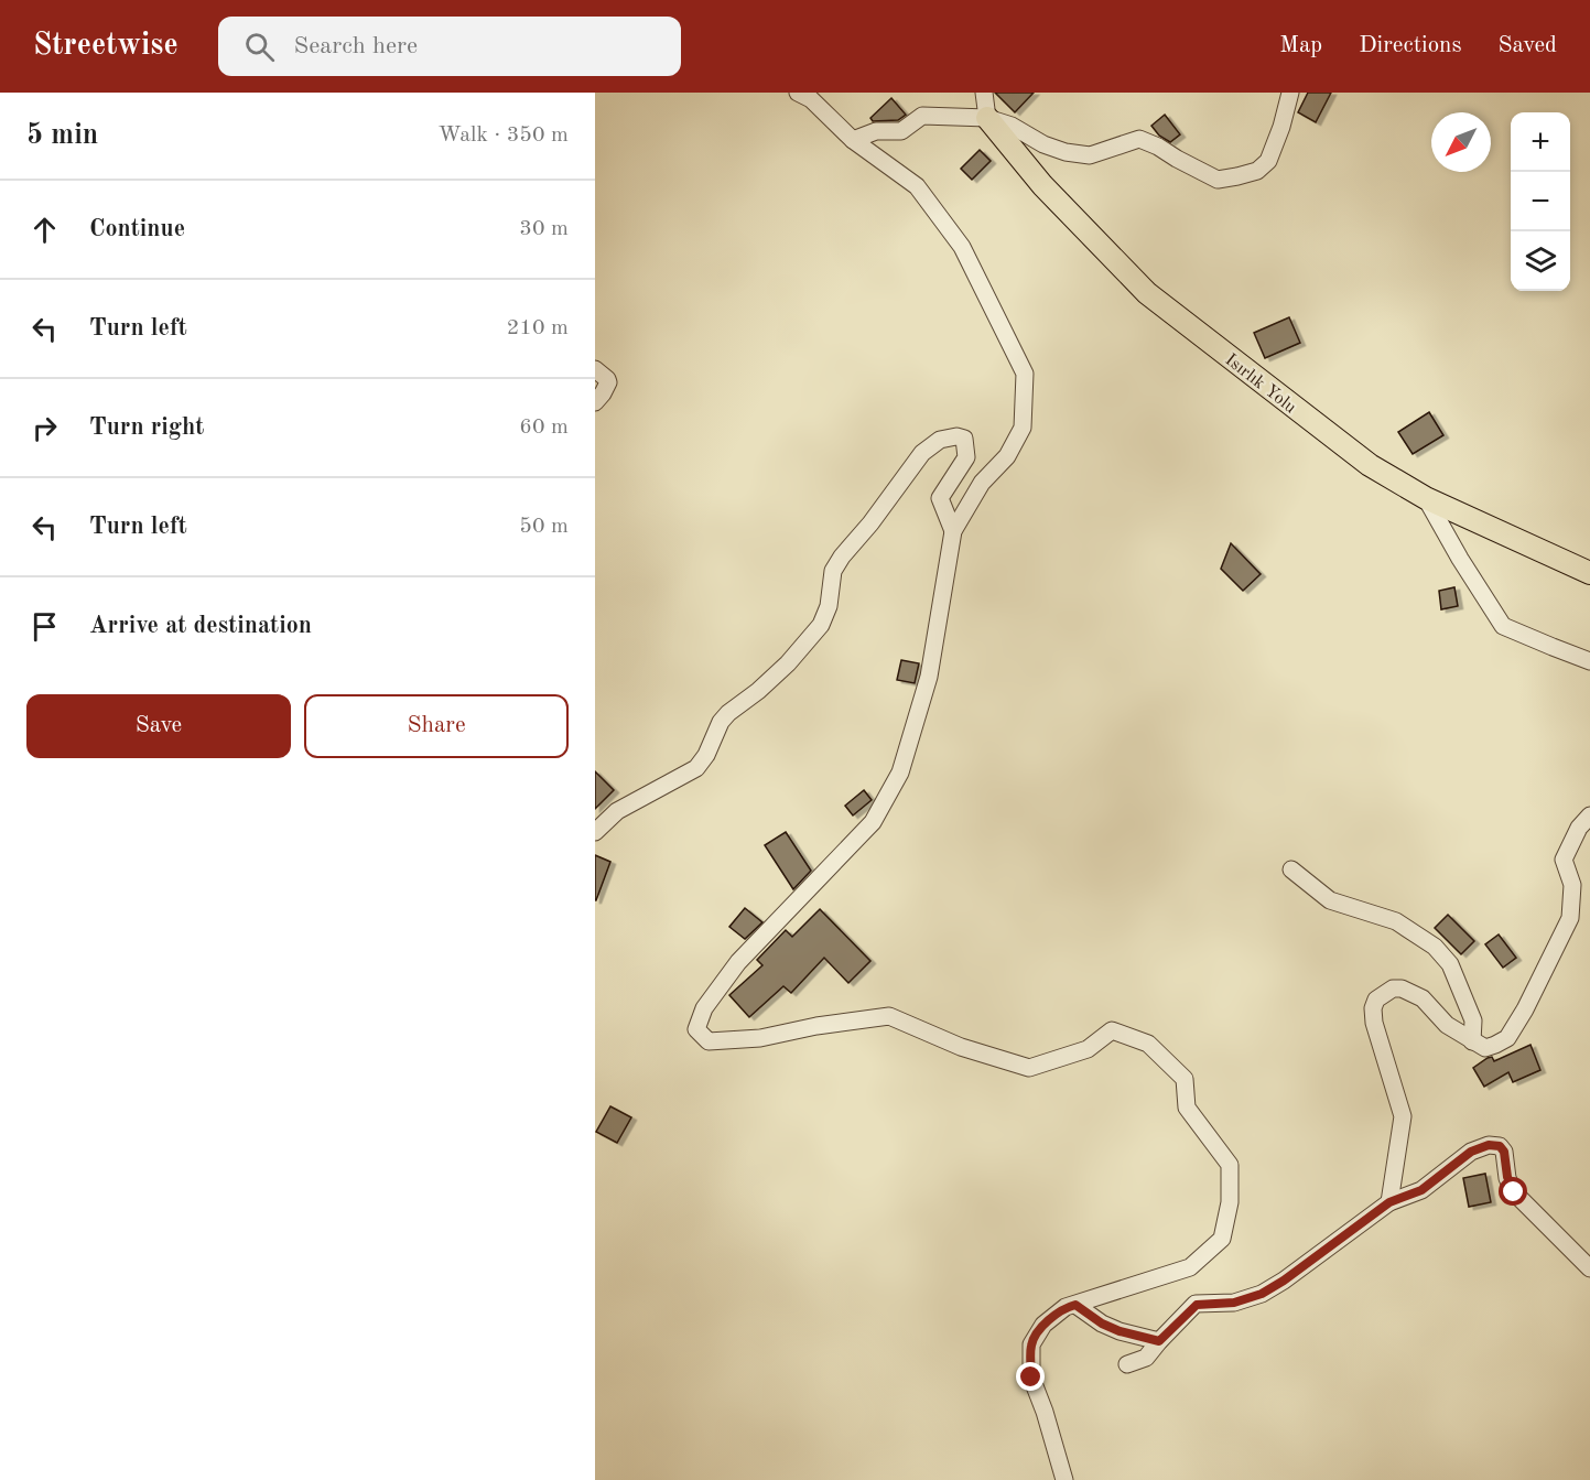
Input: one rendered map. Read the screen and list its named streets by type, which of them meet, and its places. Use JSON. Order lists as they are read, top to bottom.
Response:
{
  "streets": {
    "main road": ["Isırlık Yolu"]
  },
  "north": "bottom left",
  "page": {
    "header": "Streetwise",
    "search": "Search here",
    "nav": ["Map", "Directions", "Saved"],
    "heading": ["5 min", "Walk · 350 m"],
    "map_buttons": ["+", "−"],
    "list": [
      ["Continue", "30 m"],
      ["Turn left", "210 m"],
      ["Turn right", "60 m"],
      ["Turn left", "50 m"],
      "Arrive at destination"
    ],
    "buttons": ["Save", "Share"]
  }
}
